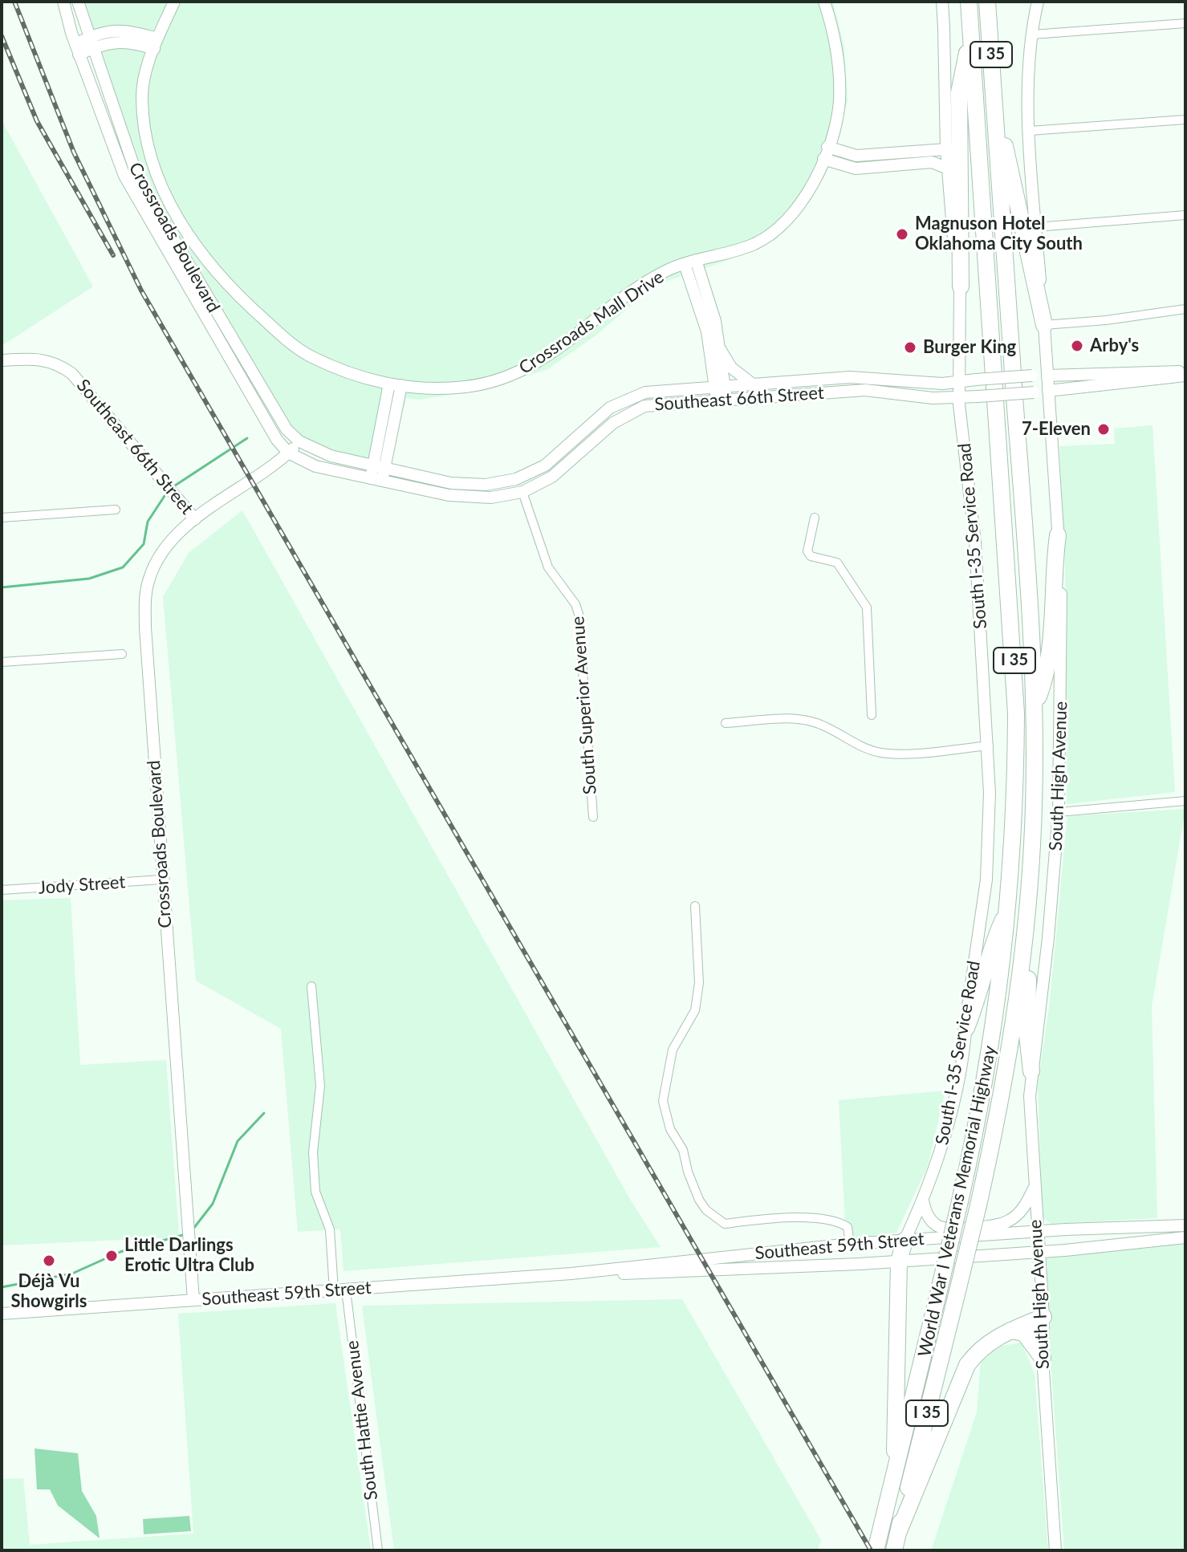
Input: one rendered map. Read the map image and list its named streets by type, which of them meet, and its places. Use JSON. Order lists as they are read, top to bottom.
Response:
{
  "streets": {
    "highway": ["I 35", "World War I Veterans Memorial Highway"],
    "main road": [
      "Crossroads Boulevard",
      "Crossroads Mall Drive",
      "Southeast 66th Street",
      "South I-35 Service Road",
      "South High Avenue",
      "Southeast 59th Street"
    ],
    "street": ["South Superior Avenue", "Jody Street", "South Hattie Avenue"]
  },
  "crossings": [
    ["Crossroads Boulevard", "Southeast 66th Street"],
    ["Crossroads Boulevard", "Jody Street"],
    ["Crossroads Boulevard", "Southeast 59th Street"],
    ["Southeast 66th Street", "South I-35 Service Road"],
    ["Southeast 66th Street", "South Superior Avenue"],
    ["Southeast 66th Street", "South High Avenue"],
    ["South I-35 Service Road", "Southeast 59th Street"],
    ["South High Avenue", "Southeast 59th Street"],
    ["Southeast 59th Street", "South Hattie Avenue"]
  ],
  "places": [
    "Magnuson Hotel Oklahoma City South",
    "Arby's",
    "Burger King",
    "7-Eleven",
    "Little Darlings Erotic Ultra Club",
    "Déjà Vu Showgirls"
  ]
}
